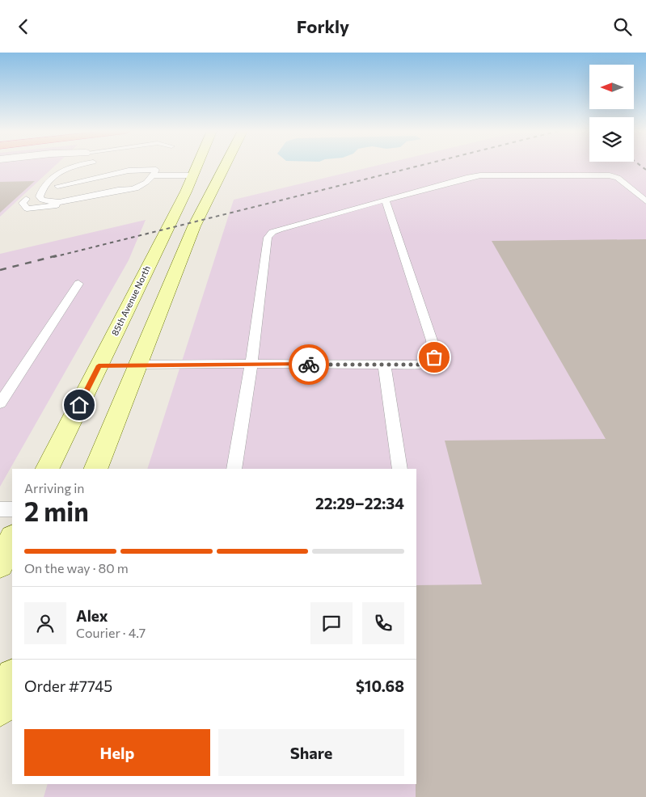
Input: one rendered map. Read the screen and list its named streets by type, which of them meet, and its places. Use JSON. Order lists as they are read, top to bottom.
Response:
{
  "streets": {
    "main road": ["85th Avenue North"]
  },
  "north": "left",
  "page": {
    "header": "Forkly",
    "heading": ["2 min", "Arriving in", "22:29–22:34"],
    "panel": [
      "Alex",
      "Courier · 4.7",
      "Order #7745",
      "$10.68"
    ],
    "bar": "On the way · 80 m",
    "buttons": ["Help", "Share"]
  }
}
